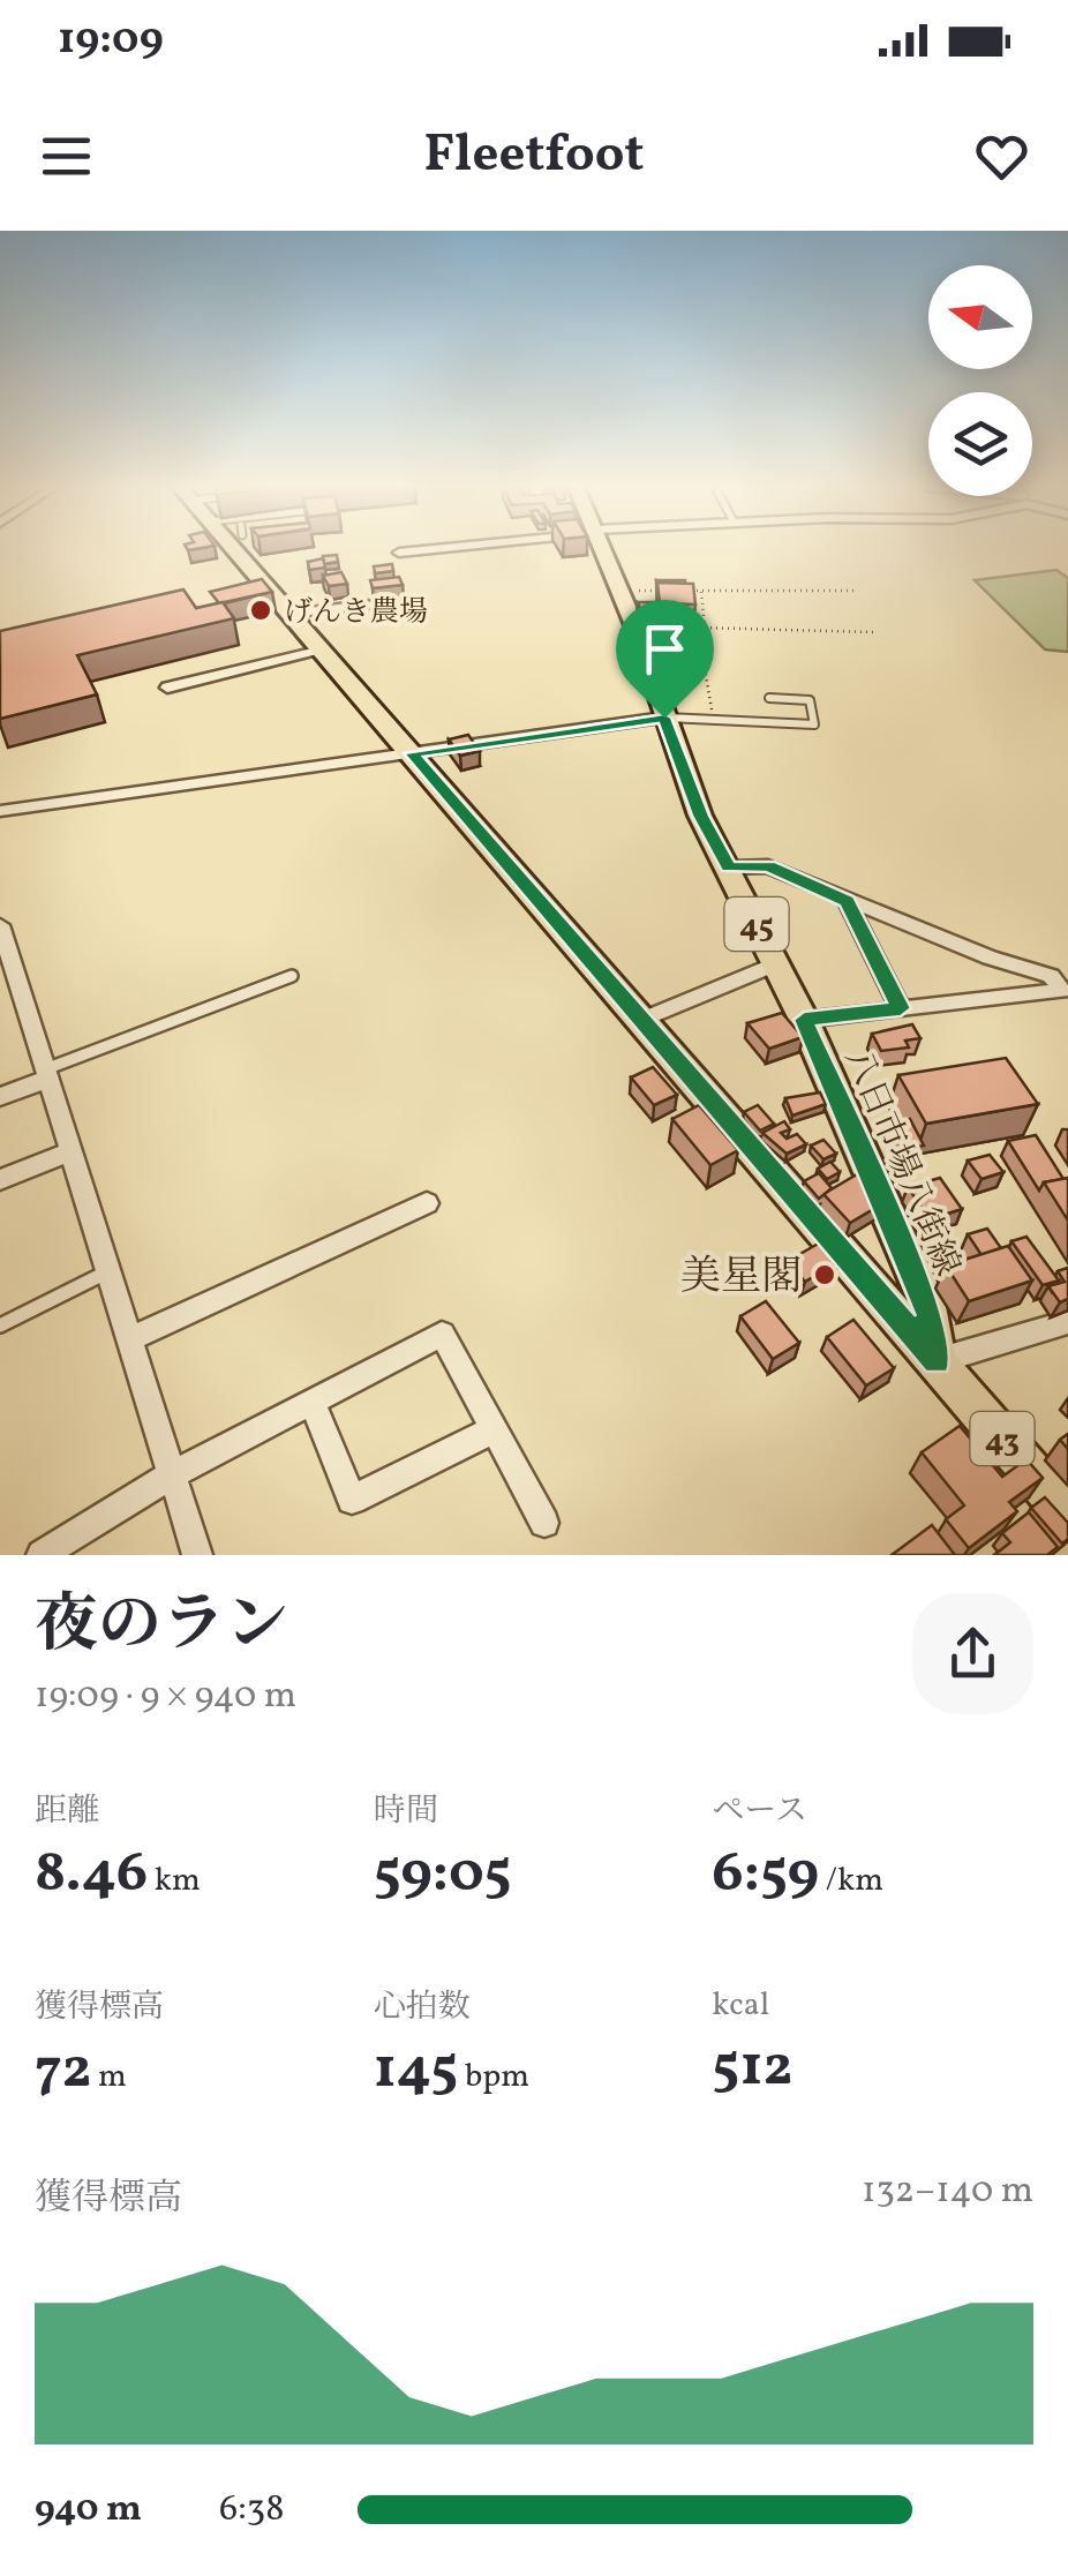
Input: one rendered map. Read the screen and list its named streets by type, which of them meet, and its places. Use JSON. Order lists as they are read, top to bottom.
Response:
{
  "streets": {
    "main road": ["45", "八日市場八街線", "43"]
  },
  "crossings": [
    ["八日市場八街線", "43"]
  ],
  "places": ["げんき農場", "美星閣"],
  "north": "left",
  "page": {
    "status": "19:09",
    "header": "Fleetfoot",
    "heading": ["夜のラン", "19:09 · 9 × 940 m"],
    "stats": [
      ["距離", "8.46 km"],
      ["時間", "59:05"],
      ["ペース", "6:59 /km"],
      ["獲得標高", "72 m"],
      ["心拍数", "145 bpm"],
      ["kcal", "512"]
    ],
    "chart": ["獲得標高", "132–140 m"],
    "list": [
      {
        "name": "940 m",
        "note": "6:38"
      }
    ]
  }
}
